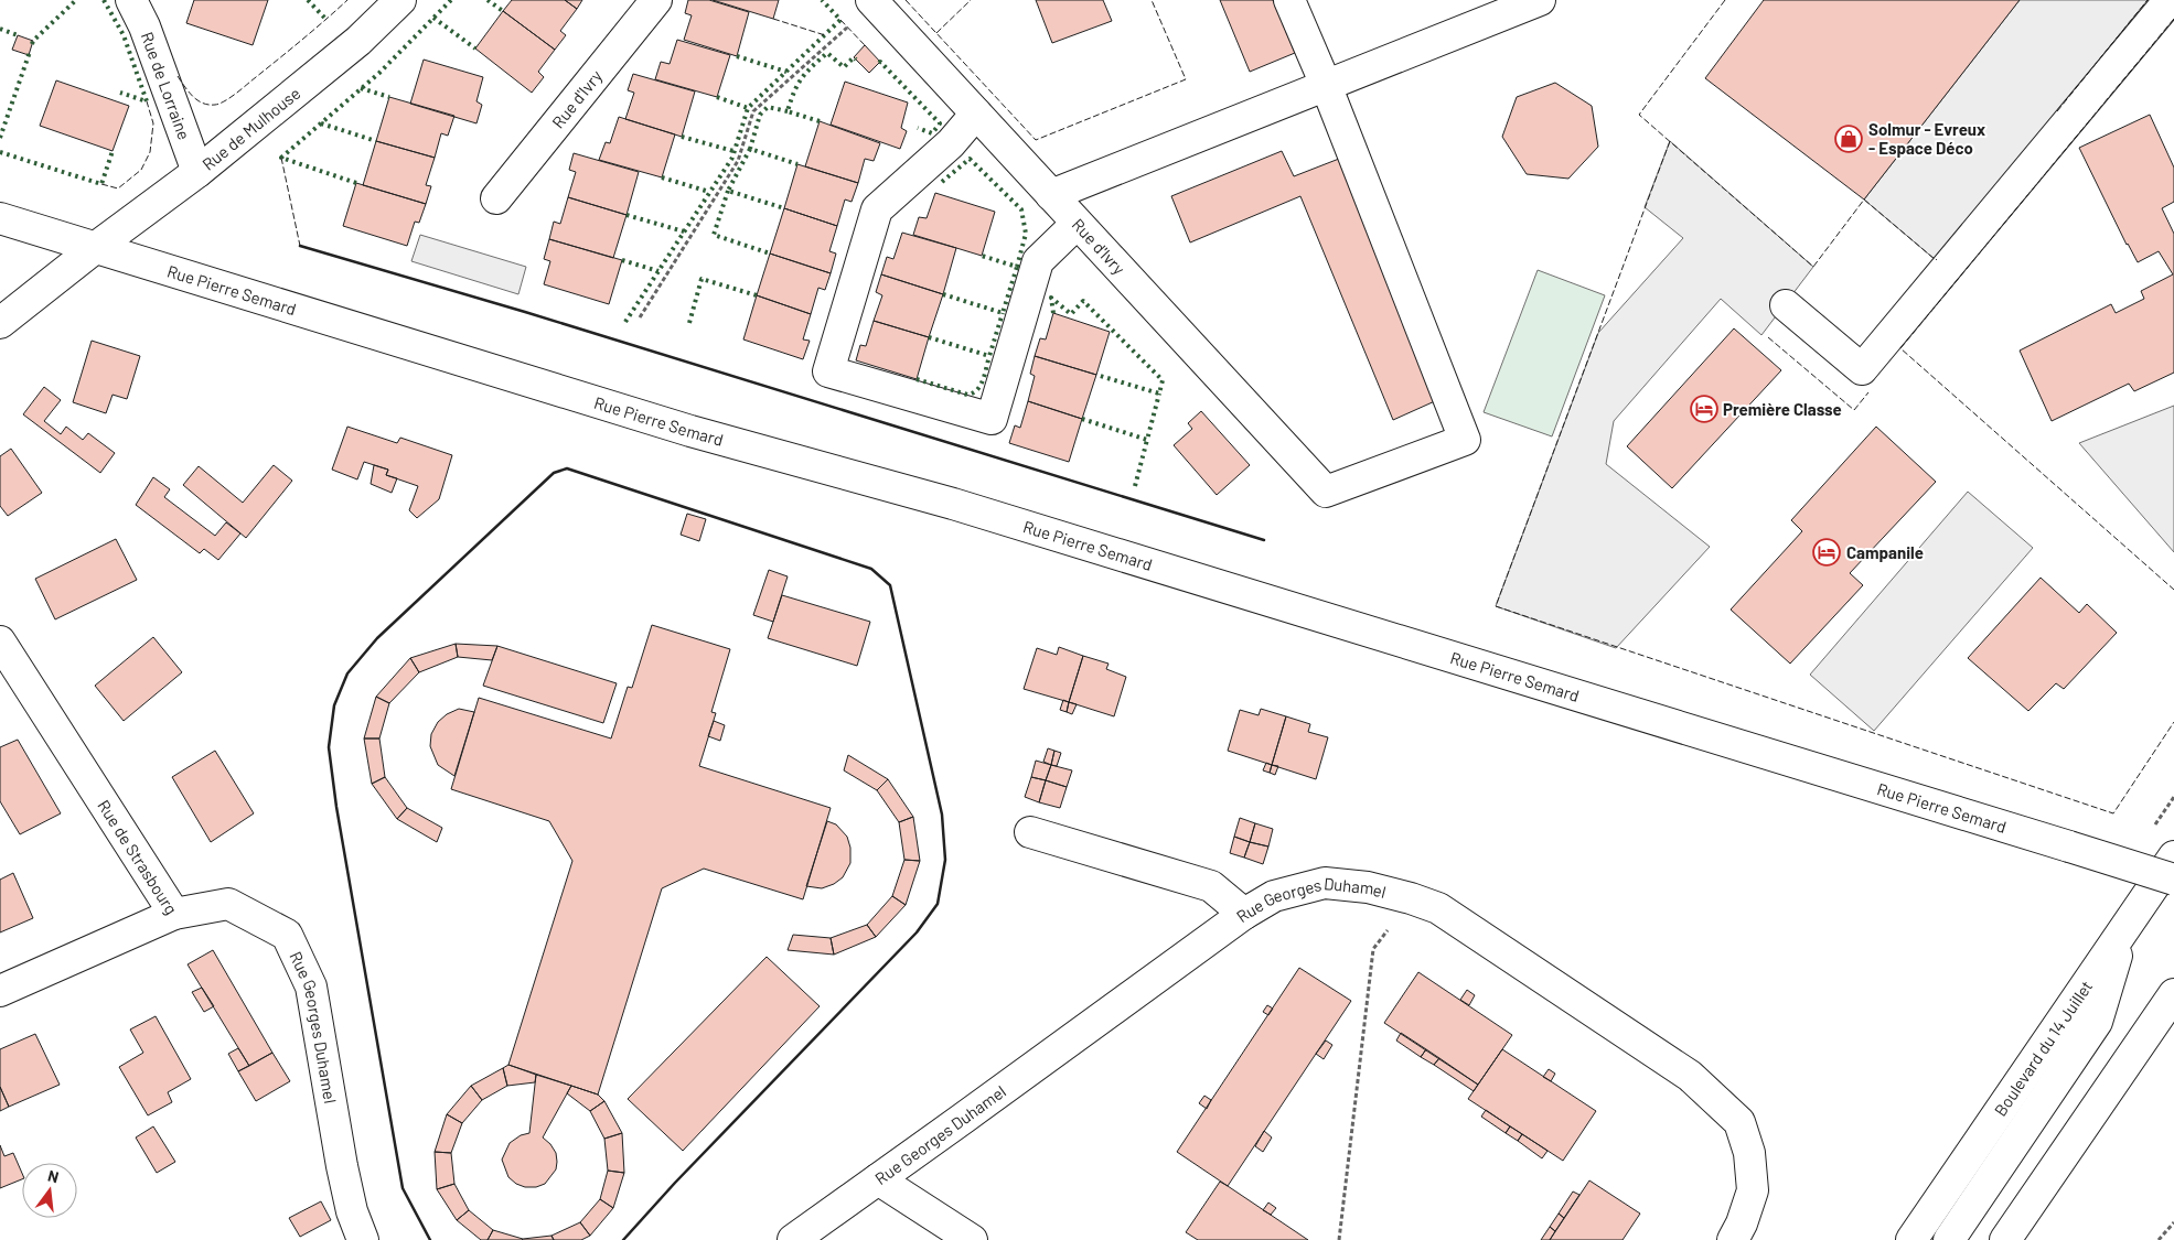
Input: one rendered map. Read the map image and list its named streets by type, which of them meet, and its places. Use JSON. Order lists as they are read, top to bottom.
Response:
{
  "streets": {
    "street": [
      "Rue de Lorraine",
      "Rue d'Ivry",
      "Rue de Mulhouse",
      "Rue Pierre Semard",
      "Rue de Strasbourg",
      "Rue Georges Duhamel",
      "Boulevard du 14 Juillet"
    ]
  },
  "crossings": [
    ["Rue de Lorraine", "Rue de Mulhouse"],
    ["Rue de Mulhouse", "Rue Pierre Semard"],
    ["Rue de Strasbourg", "Rue Georges Duhamel"]
  ],
  "places": {
    "shop": ["Solmur - Evreux - Espace Déco"],
    "hotel": ["Première Classe", "Campanile"]
  },
  "north": "top"
}
